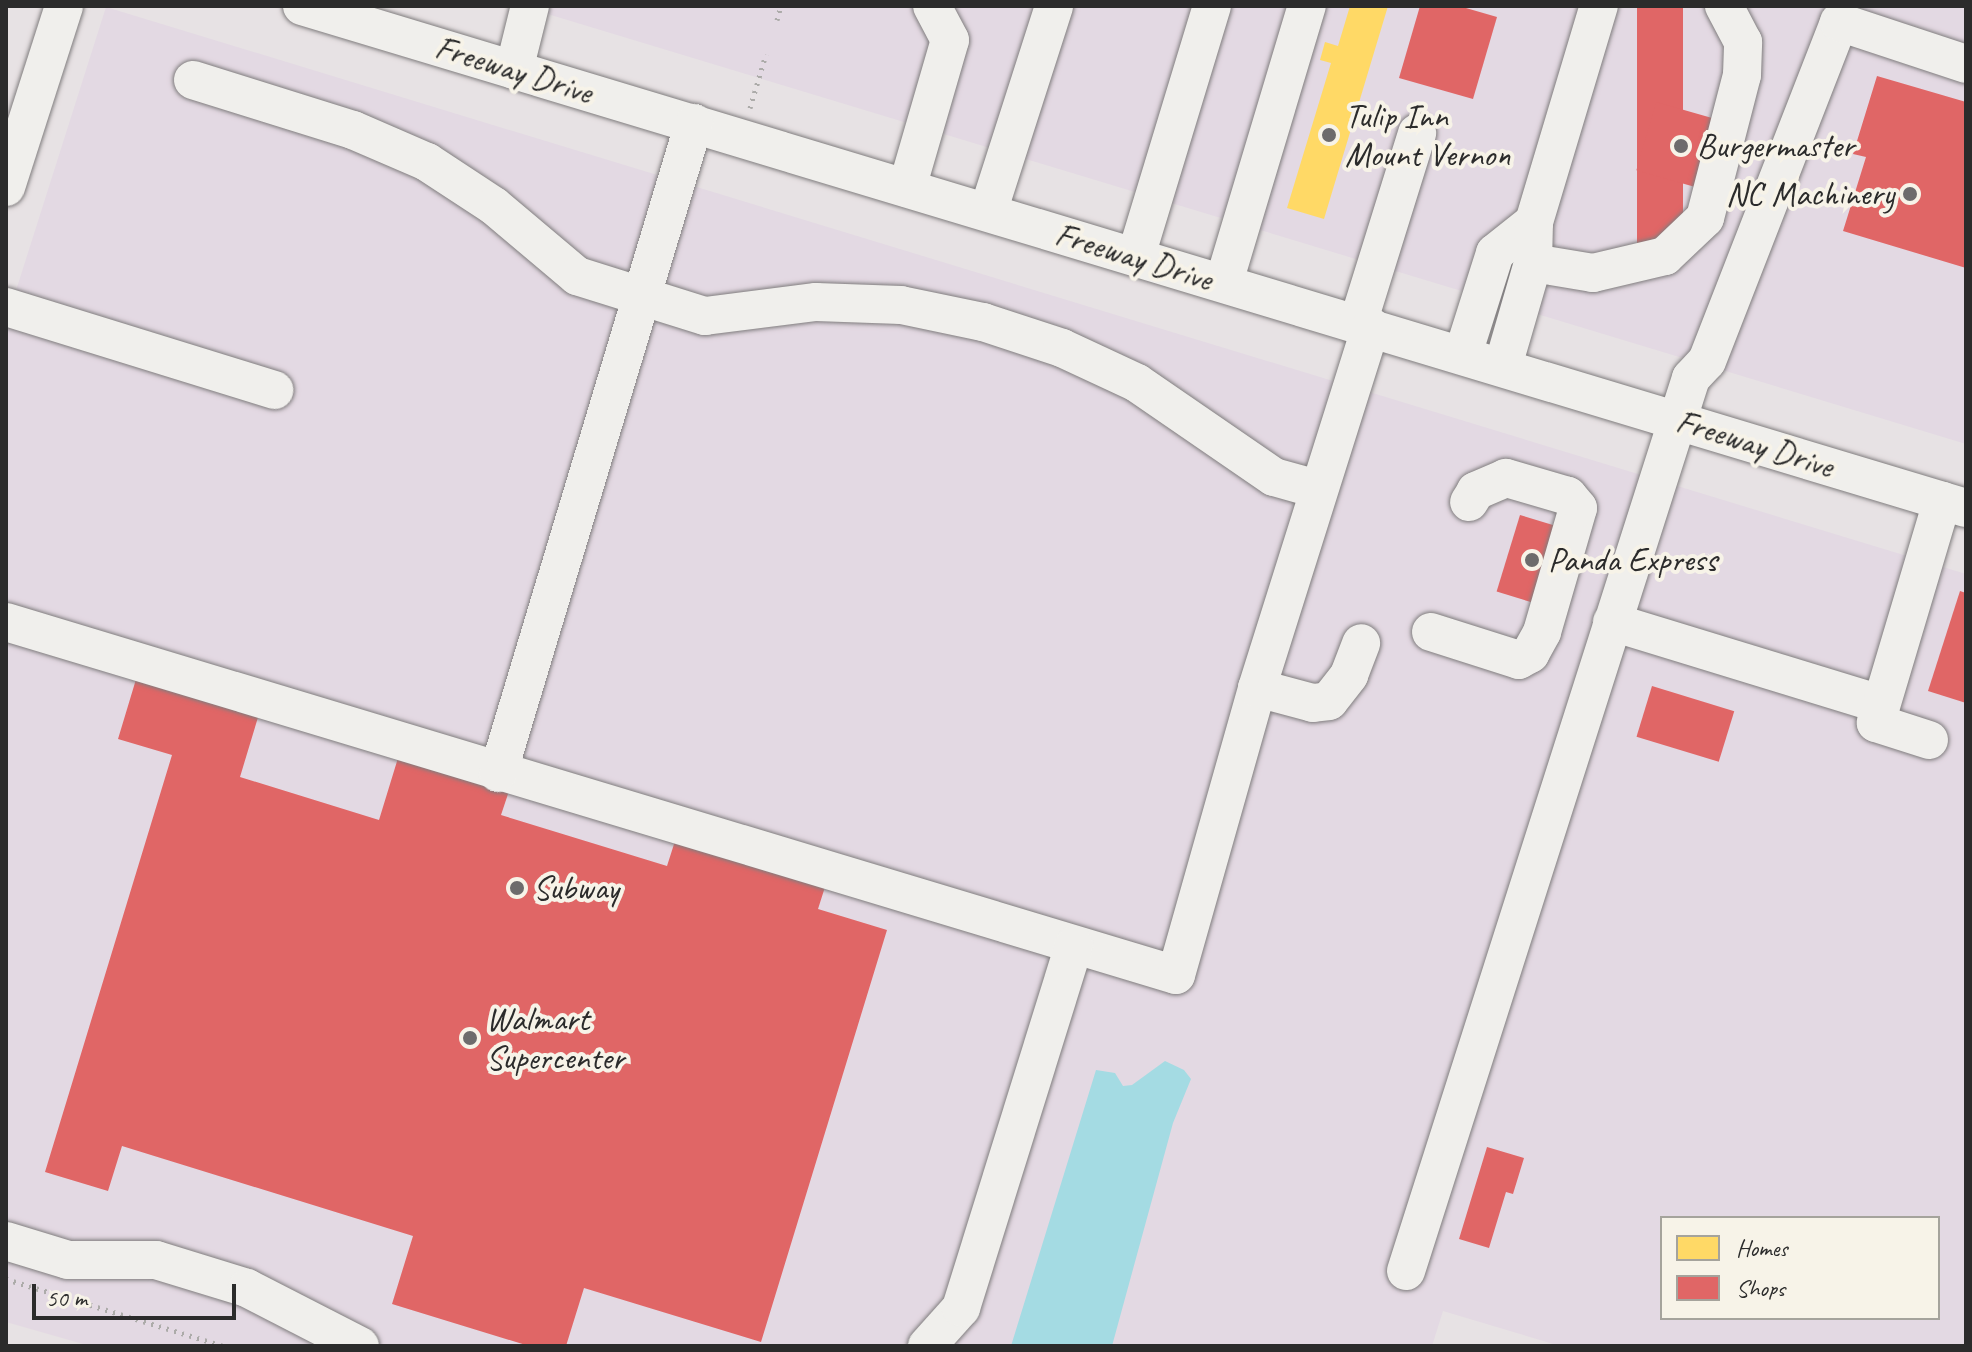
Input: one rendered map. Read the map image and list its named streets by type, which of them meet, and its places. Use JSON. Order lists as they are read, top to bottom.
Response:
{
  "streets": {
    "street": ["Freeway Drive"]
  },
  "places": [
    "Tulip Inn Mount Vernon",
    "Burgermaster",
    "NC Machinery",
    "Panda Express",
    "Subway",
    "Walmart Supercenter"
  ],
  "legend": ["Homes", "Shops"],
  "scale_bar": "50 m"
}
